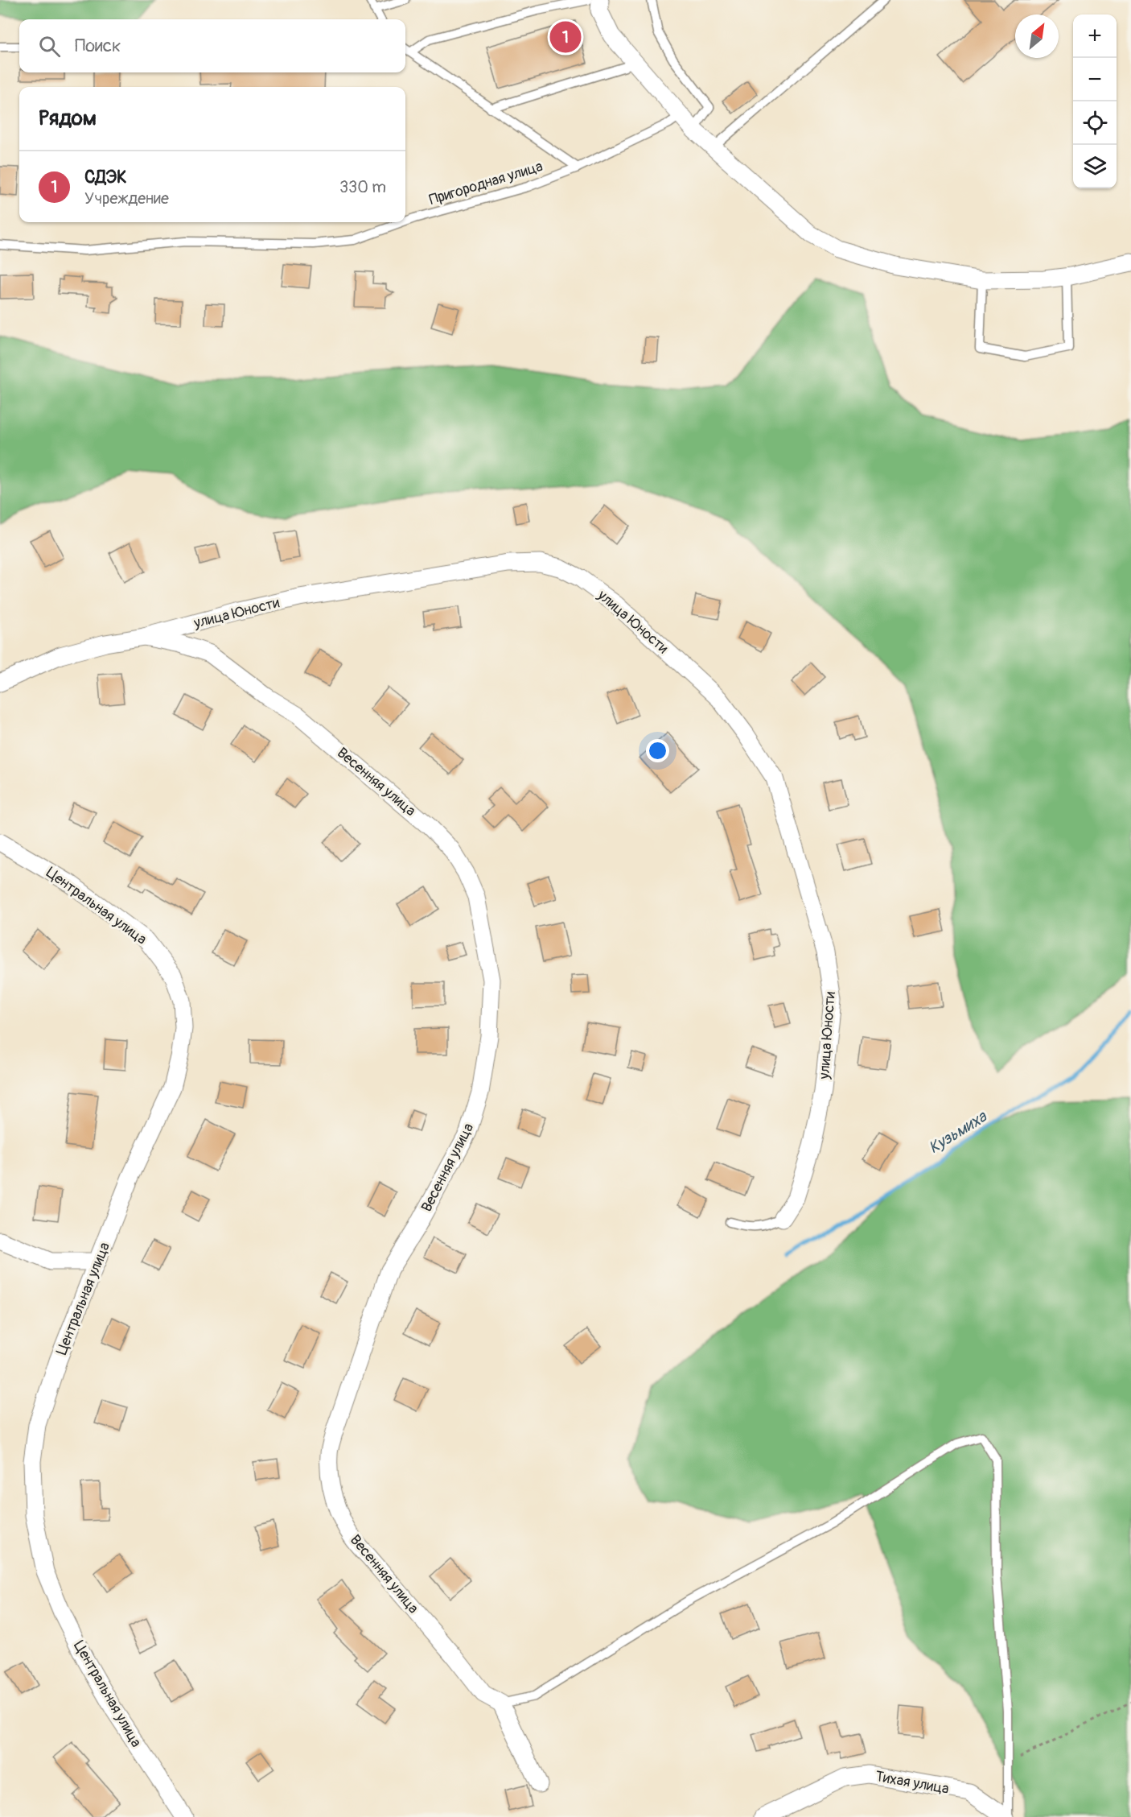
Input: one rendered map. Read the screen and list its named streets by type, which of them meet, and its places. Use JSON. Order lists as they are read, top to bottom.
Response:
{
  "streets": {
    "street": [
      "улица Юности",
      "Весенняя улица",
      "Центральная улица",
      "Тихая улица"
    ],
    "lane": ["Пригородная улица"]
  },
  "crossings": [
    ["улица Юности", "Весенняя улица"]
  ],
  "water": ["Кузьмиха"],
  "north": "top right",
  "page": {
    "map_buttons": ["+", "−"],
    "pins": "1",
    "search": "Поиск",
    "heading": "Рядом",
    "list": [
      {
        "mark": "1",
        "name": "СДЭК",
        "note": "Учреждение",
        "value": "330 m"
      }
    ]
  }
}
